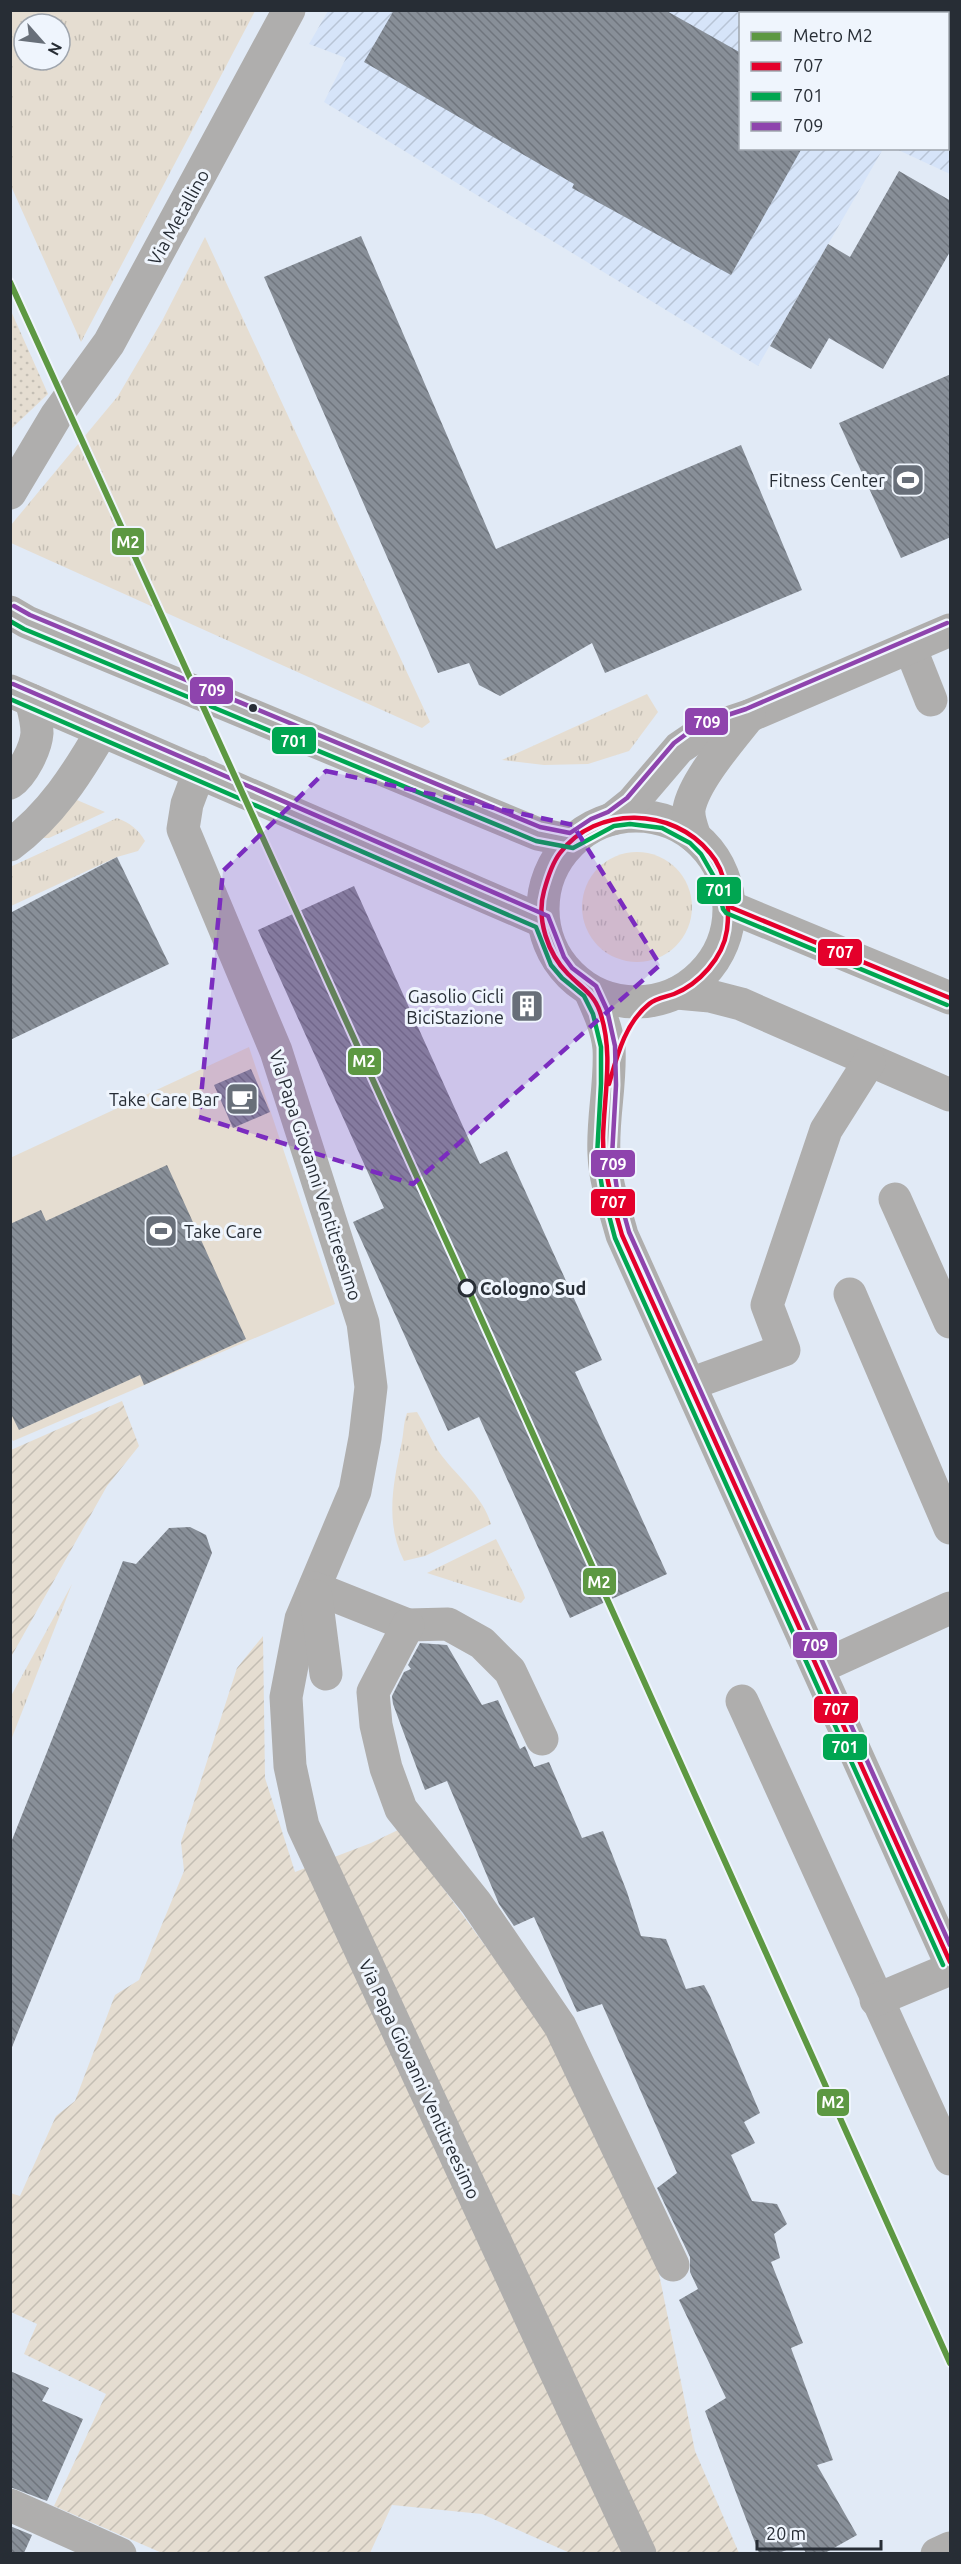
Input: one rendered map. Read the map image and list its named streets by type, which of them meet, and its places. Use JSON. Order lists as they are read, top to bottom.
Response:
{
  "streets": {
    "street": ["Via Metallino", "Via Papa Giovanni Ventitreesimo"]
  },
  "places": {
    "sports": ["Fitness Center", "Take Care"],
    "building": ["Gasolio Cicli BiciStazione"],
    "cafe": ["Take Care Bar"],
    "other": ["Cologno Sud"]
  },
  "lines": [
    "metro line M2",
    "transit line 709",
    "transit line 701",
    "transit line 707"
  ],
  "legend": [
    "Metro M2",
    "707",
    "701",
    "709"
  ],
  "scale_bar": "20 m",
  "north": "bottom right"
}
